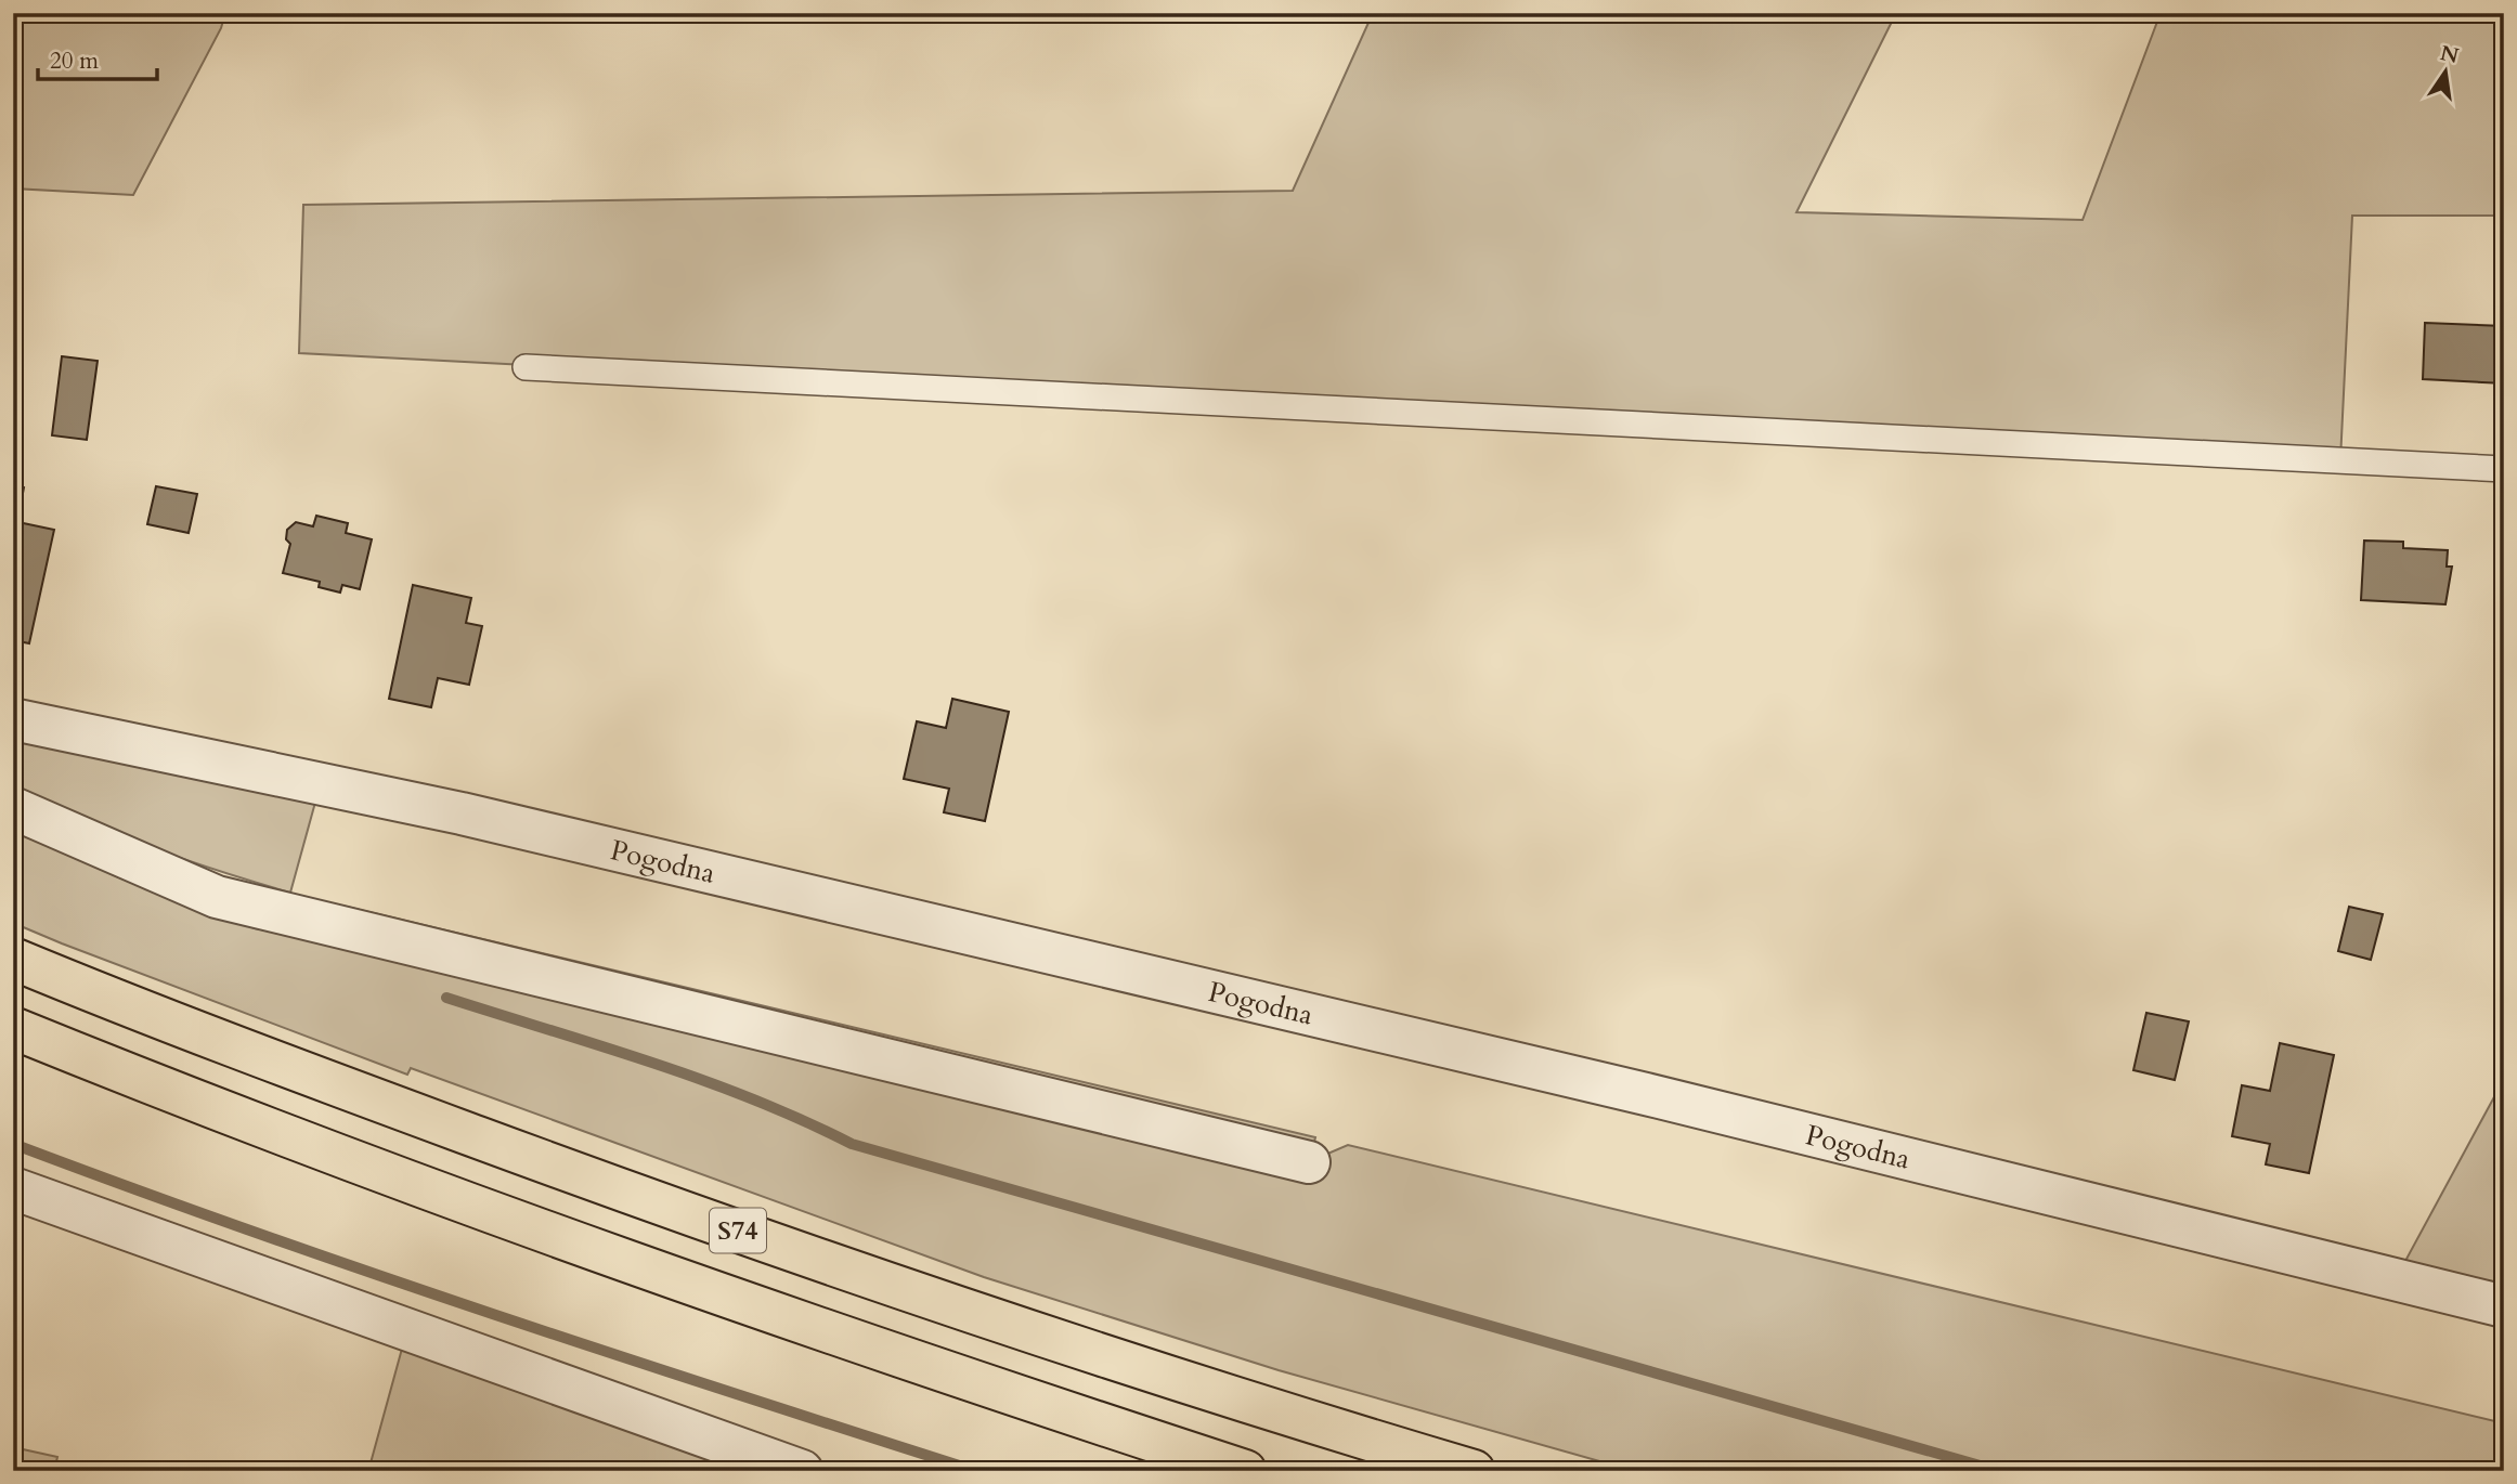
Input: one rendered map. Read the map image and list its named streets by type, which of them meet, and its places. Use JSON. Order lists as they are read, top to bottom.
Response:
{
  "streets": {
    "highway": ["S74"],
    "street": ["Pogodna"]
  },
  "scale_bar": "20 m",
  "north": "top"
}
